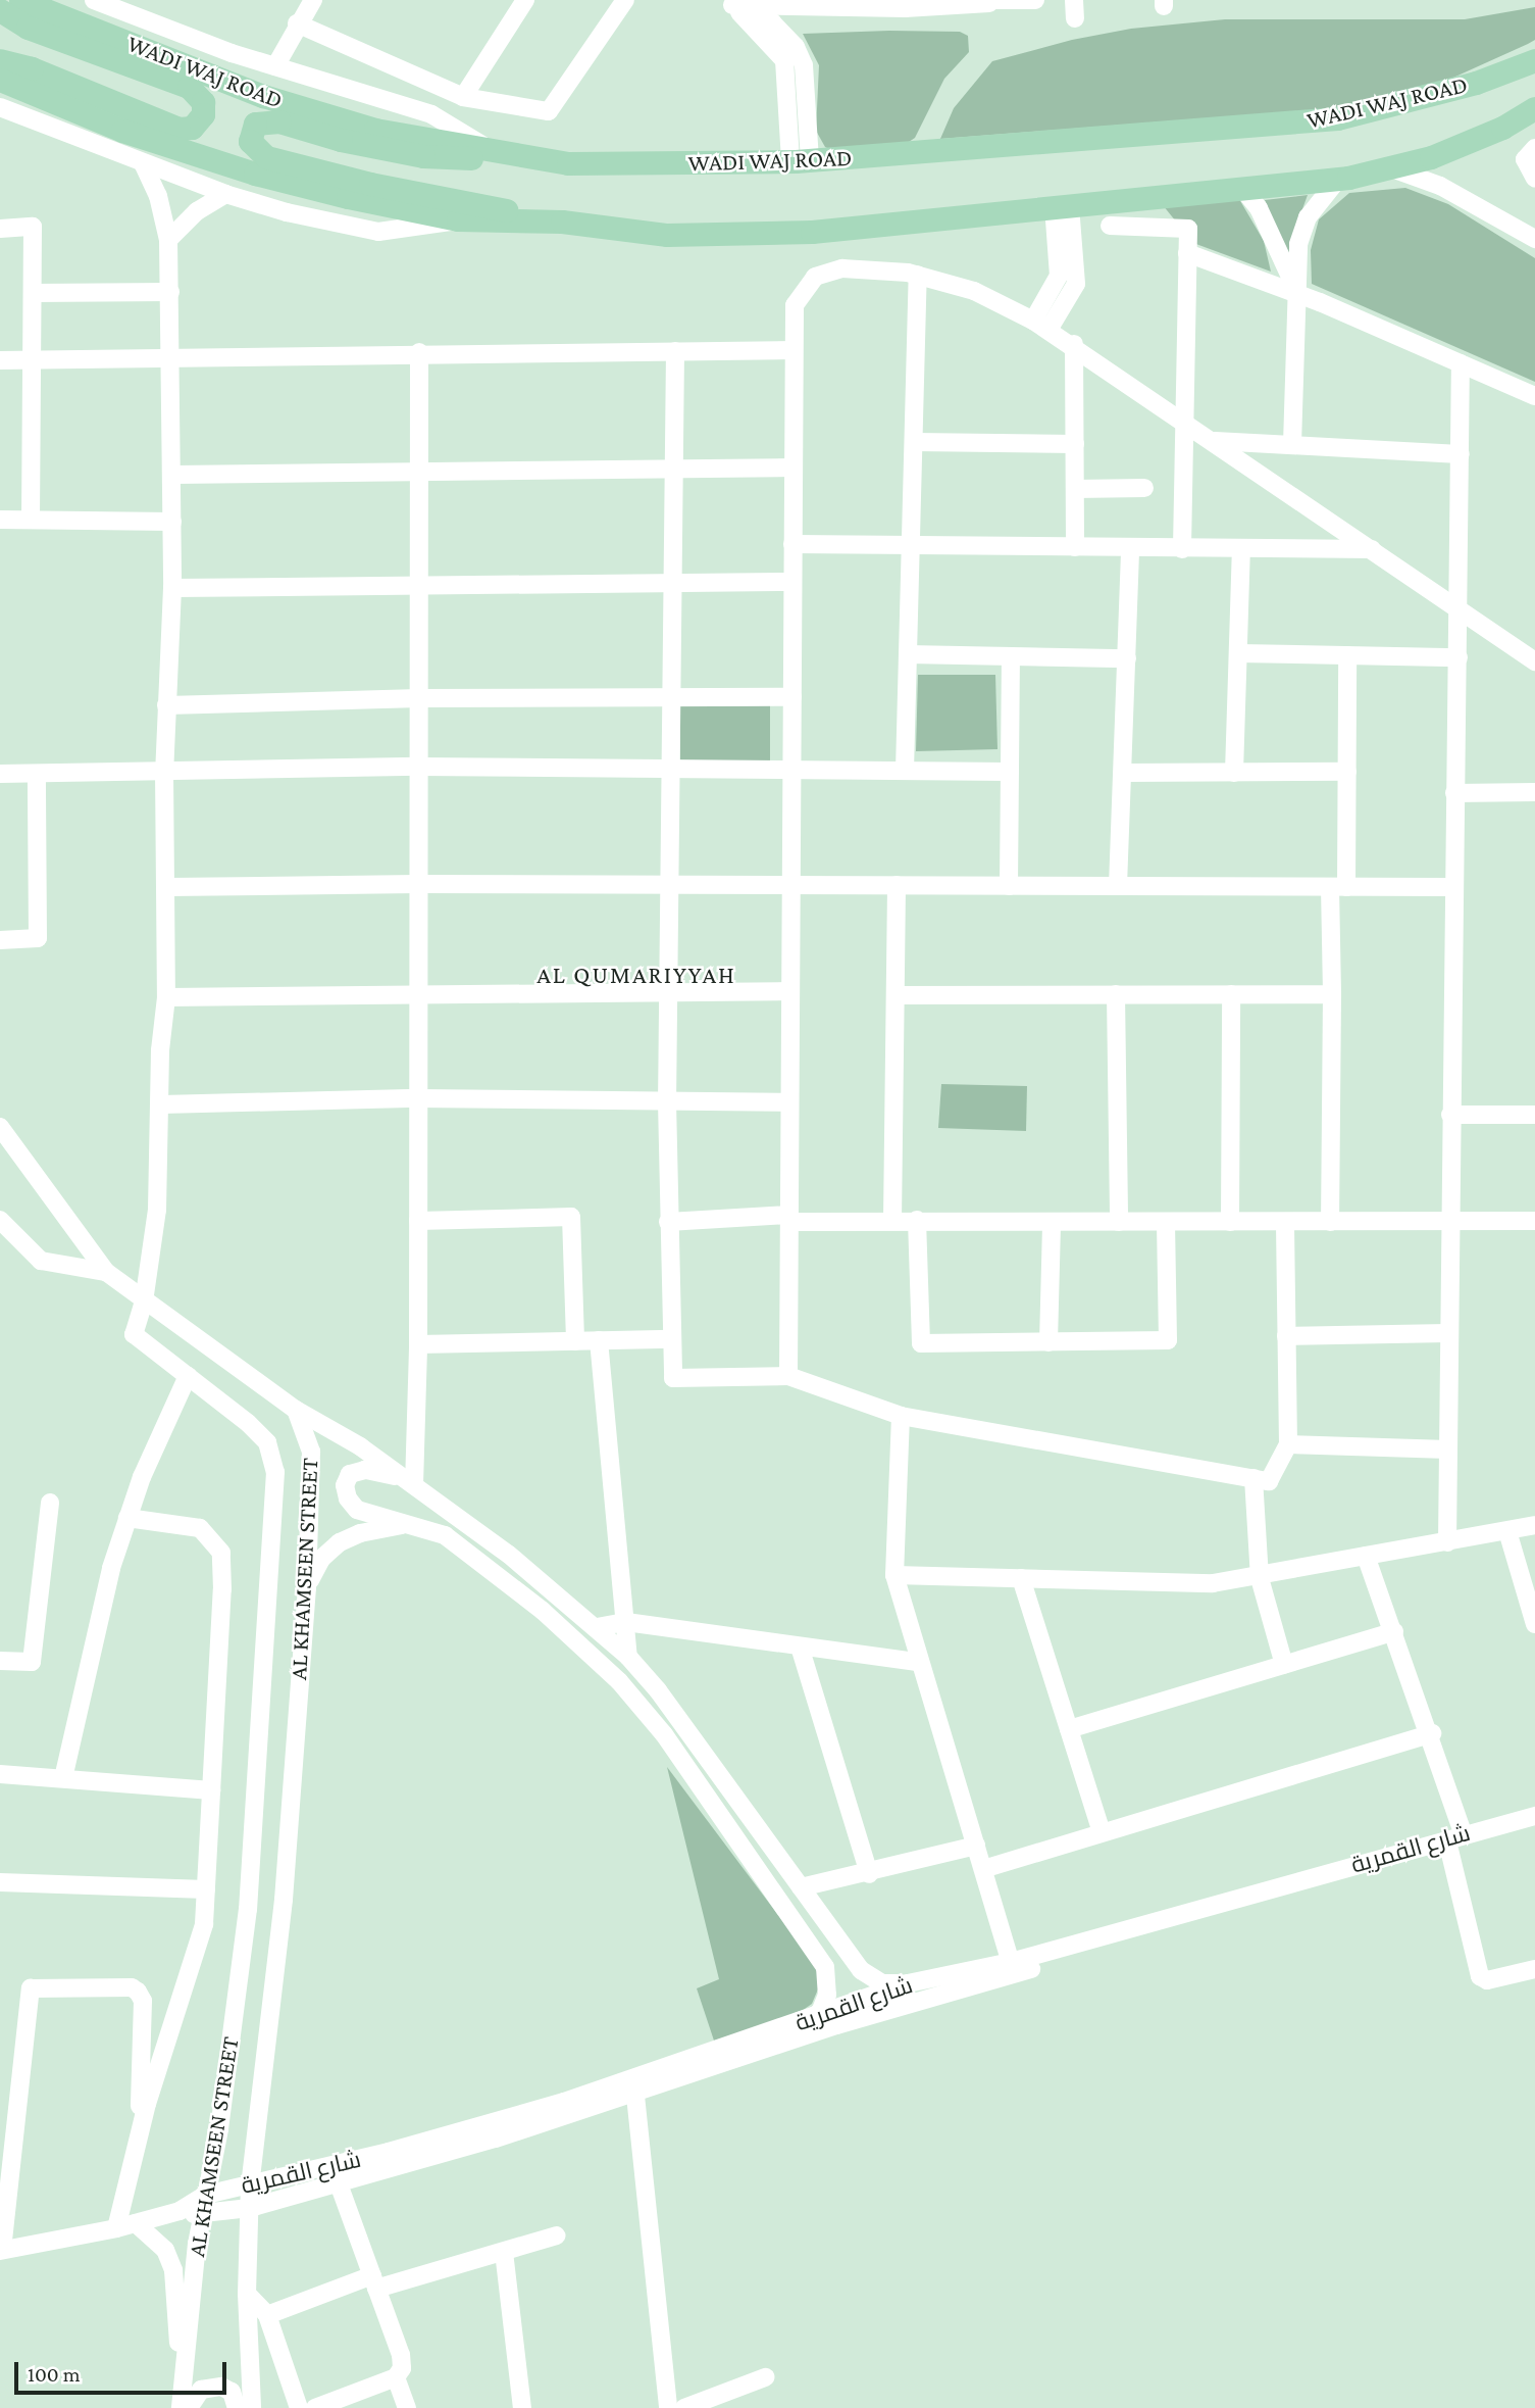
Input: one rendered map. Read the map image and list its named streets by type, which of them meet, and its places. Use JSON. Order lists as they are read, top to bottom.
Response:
{
  "streets": {
    "main road": ["WADI WAJ ROAD"],
    "street": ["AL KHAMSEEN STREET", "شارع القمرية"]
  },
  "crossings": [
    ["AL KHAMSEEN STREET", "شارع القمرية"]
  ],
  "districts": ["AL QUMARIYYAH"],
  "scale_bar": "100 m"
}
